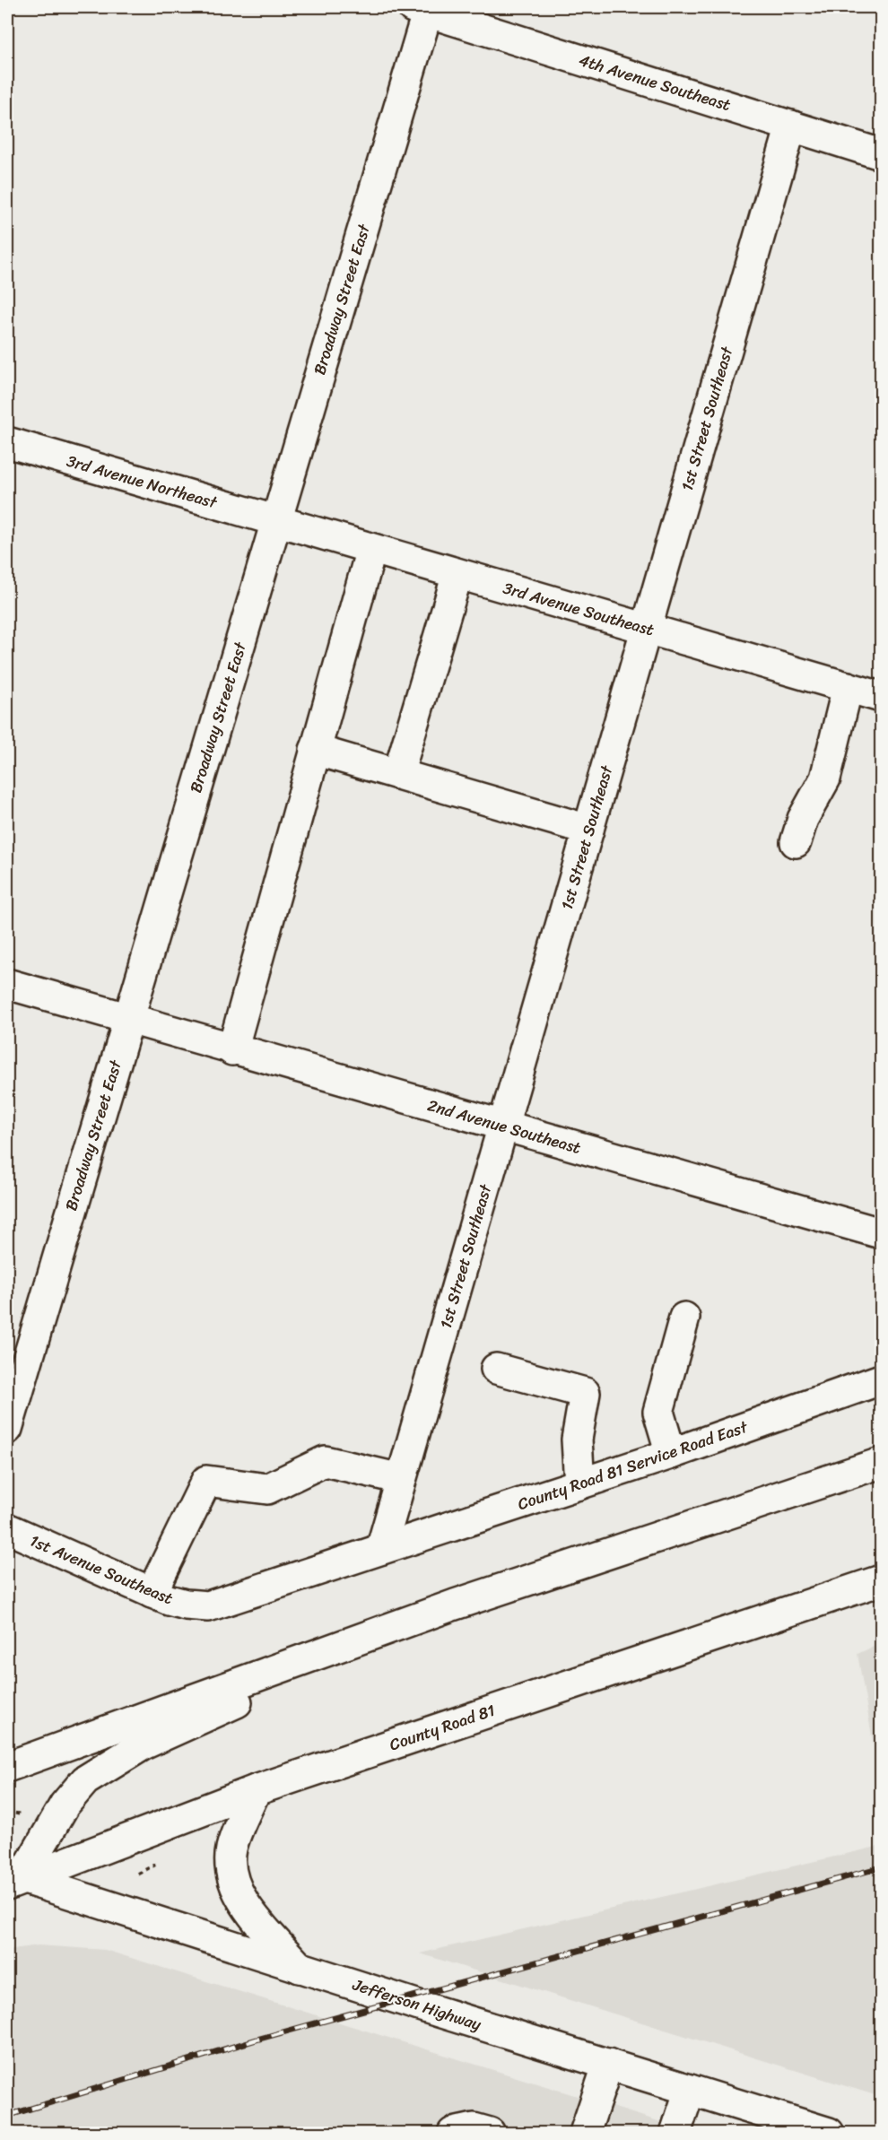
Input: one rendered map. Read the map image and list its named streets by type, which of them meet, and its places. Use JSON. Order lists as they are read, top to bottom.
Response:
{
  "streets": {
    "main road": [
      "4th Avenue Southeast",
      "Broadway Street East",
      "1st Street Southeast",
      "3rd Avenue Northeast",
      "3rd Avenue Southeast",
      "2nd Avenue Southeast",
      "County Road 81 Service Road East",
      "1st Avenue Southeast",
      "County Road 81",
      "Jefferson Highway"
    ]
  },
  "crossings": [
    ["4th Avenue Southeast", "Broadway Street East"],
    ["4th Avenue Southeast", "1st Street Southeast"],
    ["Broadway Street East", "3rd Avenue Northeast"],
    ["Broadway Street East", "3rd Avenue Southeast"],
    ["Broadway Street East", "2nd Avenue Southeast"],
    ["1st Street Southeast", "3rd Avenue Southeast"],
    ["1st Street Southeast", "2nd Avenue Southeast"],
    ["1st Street Southeast", "County Road 81 Service Road East"],
    ["1st Street Southeast", "1st Avenue Southeast"],
    ["3rd Avenue Northeast", "3rd Avenue Southeast"],
    ["County Road 81 Service Road East", "1st Avenue Southeast"],
    ["County Road 81", "Jefferson Highway"]
  ]
}
